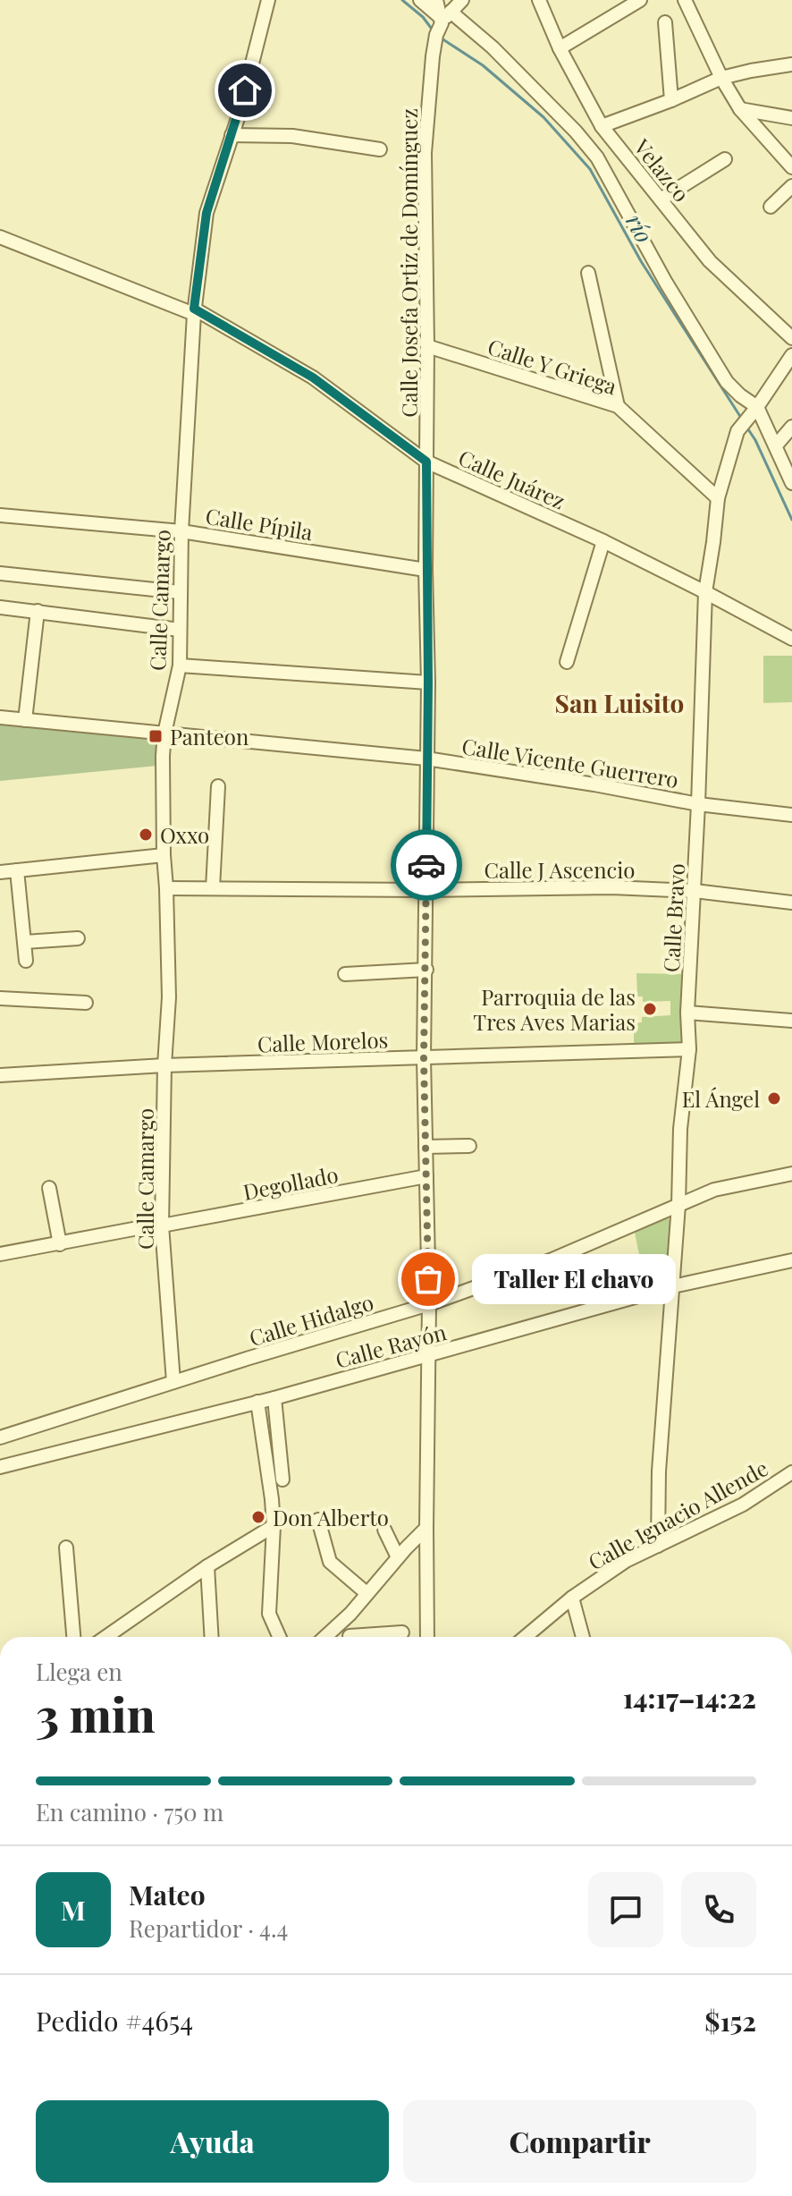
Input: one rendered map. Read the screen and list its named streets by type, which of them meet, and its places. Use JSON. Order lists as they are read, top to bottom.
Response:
{
  "streets": {
    "street": [
      "Velazco",
      "Calle Josefa Ortiz de Domínguez",
      "Calle Y Griega",
      "Calle Juárez",
      "Calle Pípila",
      "Calle Camargo",
      "Calle Vicente Guerrero",
      "Calle J Ascencio",
      "Calle Bravo",
      "Calle Morelos",
      "Degollado",
      "Calle Hidalgo",
      "Calle Rayón",
      "Calle Ignacio Allende"
    ]
  },
  "crossings": [
    ["Calle Josefa Ortiz de Domínguez", "Calle Y Griega"],
    ["Calle Josefa Ortiz de Domínguez", "Calle Juárez"],
    ["Calle Josefa Ortiz de Domínguez", "Calle Pípila"],
    ["Calle Josefa Ortiz de Domínguez", "Calle Vicente Guerrero"],
    ["Calle Josefa Ortiz de Domínguez", "Calle J Ascencio"],
    ["Calle Josefa Ortiz de Domínguez", "Calle Morelos"],
    ["Calle Josefa Ortiz de Domínguez", "Degollado"],
    ["Calle Josefa Ortiz de Domínguez", "Calle Hidalgo"],
    ["Calle Josefa Ortiz de Domínguez", "Calle Rayón"],
    ["Calle Y Griega", "Calle Bravo"],
    ["Calle Juárez", "Calle Camargo"],
    ["Calle Juárez", "Calle Bravo"],
    ["Calle Pípila", "Calle Camargo"],
    ["Calle Camargo", "Calle Vicente Guerrero"],
    ["Calle Camargo", "Calle J Ascencio"],
    ["Calle Camargo", "Calle Morelos"],
    ["Calle Camargo", "Degollado"],
    ["Calle Camargo", "Calle Hidalgo"],
    ["Calle Vicente Guerrero", "Calle Bravo"],
    ["Calle J Ascencio", "Calle Bravo"],
    ["Calle Bravo", "Calle Morelos"],
    ["Calle Bravo", "Calle Hidalgo"],
    ["Calle Bravo", "Calle Rayón"],
    ["Calle Bravo", "Calle Ignacio Allende"]
  ],
  "districts": ["San Luisito"],
  "water": ["río"],
  "places": {
    "transit": ["Panteon"],
    "other": [
      "Oxxo",
      "Parroquia de las Tres Aves Marias",
      "El Ángel",
      "Taller El chavo",
      "Don Alberto"
    ]
  },
  "page": {
    "bubble": "Taller El chavo",
    "heading": ["3 min", "Llega en", "14:17–14:22"],
    "panel": [
      "Mateo",
      "Repartidor · 4.4",
      "Pedido #4654",
      "$152"
    ],
    "bar": "En camino · 750 m",
    "round": "M",
    "buttons": ["Ayuda", "Compartir"]
  }
}
